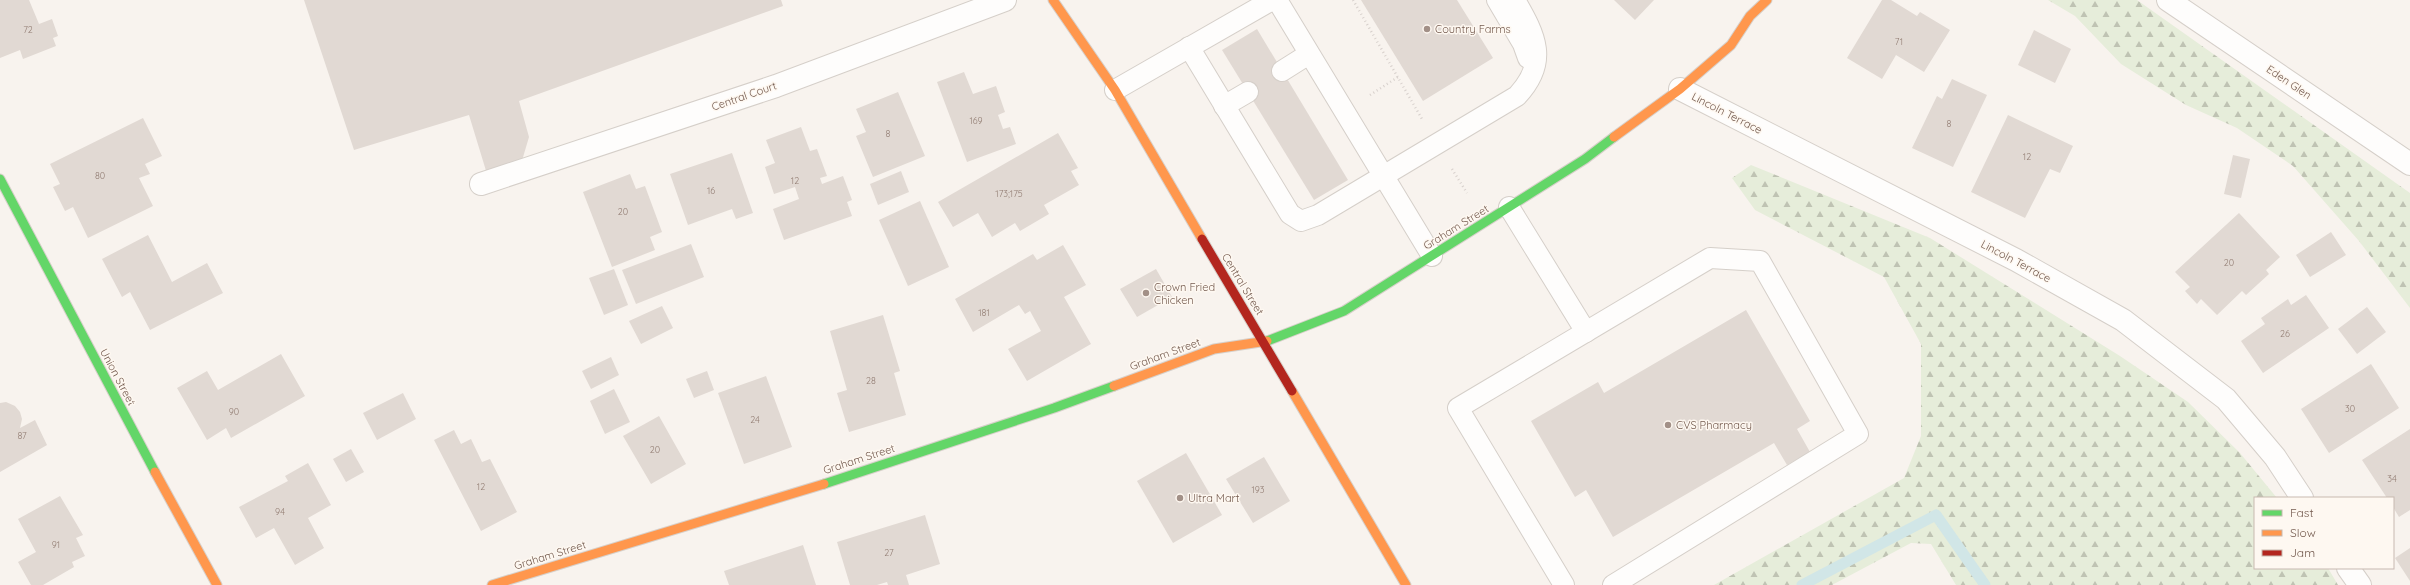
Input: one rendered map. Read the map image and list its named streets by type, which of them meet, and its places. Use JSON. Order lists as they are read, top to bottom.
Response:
{
  "streets": {
    "street": [
      "Eden Glen",
      "Central Court",
      "Lincoln Terrace",
      "Graham Street",
      "Central Street",
      "Union Street"
    ]
  },
  "crossings": [
    ["Lincoln Terrace", "Graham Street"],
    ["Graham Street", "Central Street"]
  ],
  "places": [
    "Country Farms",
    "Crown Fried Chicken",
    "CVS Pharmacy",
    "Ultra Mart"
  ],
  "house_numbers": [
    "72",
    "71",
    "169",
    "8",
    "8",
    "12",
    "80",
    "12",
    "16",
    "173;175",
    "20",
    "20",
    "181",
    "26",
    "28",
    "30",
    "90",
    "24",
    "87",
    "20",
    "34",
    "12",
    "193",
    "94",
    "91",
    "27"
  ],
  "legend": ["Fast", "Slow", "Jam"]
}
